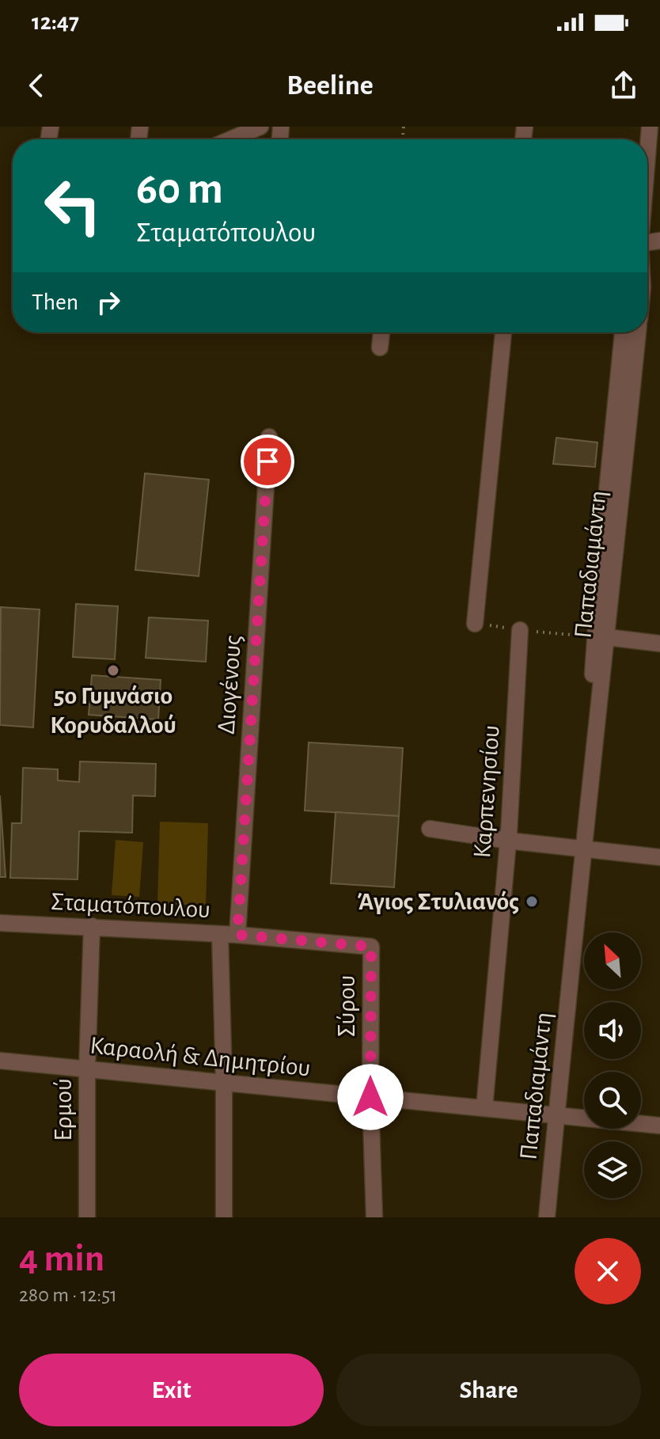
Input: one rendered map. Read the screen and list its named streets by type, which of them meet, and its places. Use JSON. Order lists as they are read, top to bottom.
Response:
{
  "streets": {
    "street": [
      "Παπαδιαμάντη",
      "Διογένους",
      "Καρπενησίου",
      "Σταματόπουλου",
      "Σύρου",
      "Καραολή & Δημητρίου",
      "Ερμού"
    ]
  },
  "crossings": [
    ["Παπαδιαμάντη", "Καραολή & Δημητρίου"],
    ["Διογένους", "Σταματόπουλου"],
    ["Καρπενησίου", "Καραολή & Δημητρίου"],
    ["Σταματόπουλου", "Σύρου"],
    ["Σταματόπουλου", "Ερμού"],
    ["Σύρου", "Καραολή & Δημητρίου"],
    ["Καραολή & Δημητρίου", "Ερμού"]
  ],
  "places": ["5ο Γυμνάσιο Κορυδαλλού", "Άγιος Στυλιανός"],
  "north": "top left",
  "page": {
    "status": "12:47",
    "header": "Beeline",
    "turn": ["60 m", "Σταματόπουλου"],
    "then": "Then",
    "heading": ["4 min", "280 m · 12:51"],
    "buttons": ["Exit", "Share"]
  }
}
